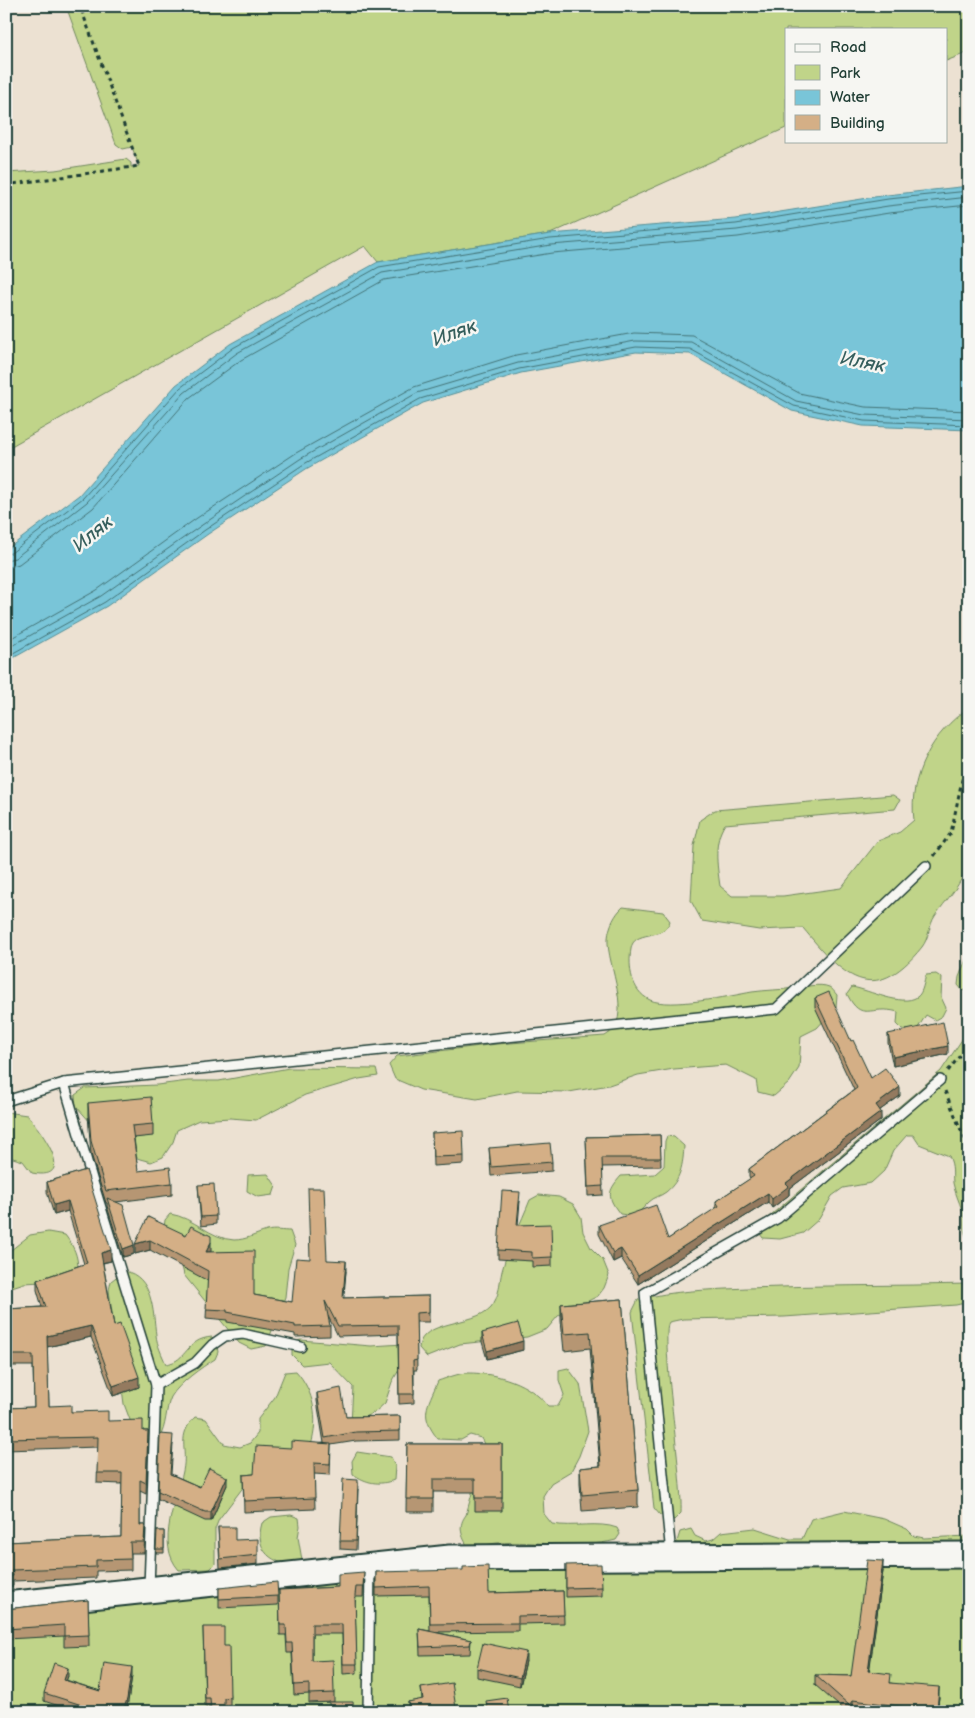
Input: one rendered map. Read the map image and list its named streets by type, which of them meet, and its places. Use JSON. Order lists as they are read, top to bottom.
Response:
{
  "water": ["Иляк"],
  "legend": [
    "Road",
    "Park",
    "Water",
    "Building"
  ]
}
